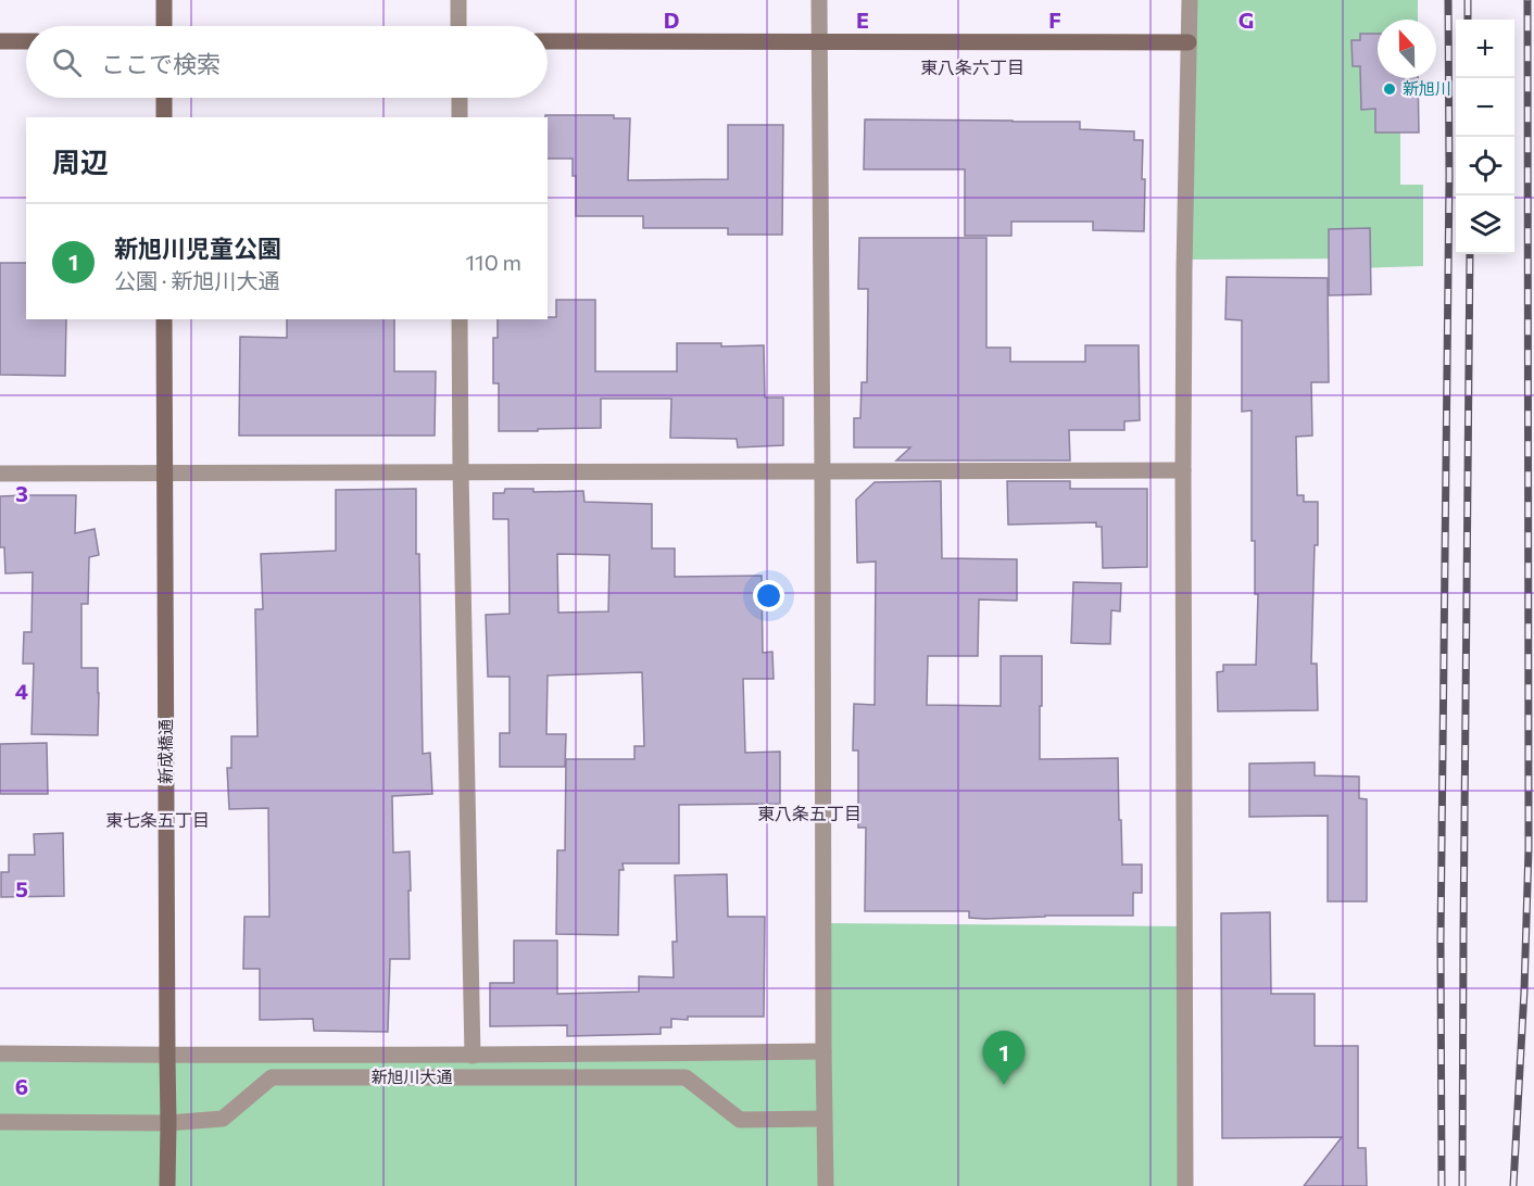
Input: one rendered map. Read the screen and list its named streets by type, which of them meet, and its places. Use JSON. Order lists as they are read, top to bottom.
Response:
{
  "streets": {
    "street": ["新成橋通", "新旭川大通"]
  },
  "crossings": [
    ["新成橋通", "新旭川大通"]
  ],
  "districts": ["東八条六丁目", "東八条五丁目", "東七条五丁目"],
  "places": ["新旭川"],
  "north": "top",
  "page": {
    "map_buttons": ["+", "−"],
    "search": "ここで検索",
    "heading": "周辺",
    "list": [
      {
        "mark": "1",
        "name": "新旭川児童公園",
        "note": "公園 · 新旭川大通",
        "value": "110 m"
      }
    ],
    "pins": "1"
  },
  "grid": {
    "columns": [
      "D",
      "E",
      "F",
      "G"
    ],
    "rows": [
      "3",
      "4",
      "5",
      "6"
    ]
  }
}
